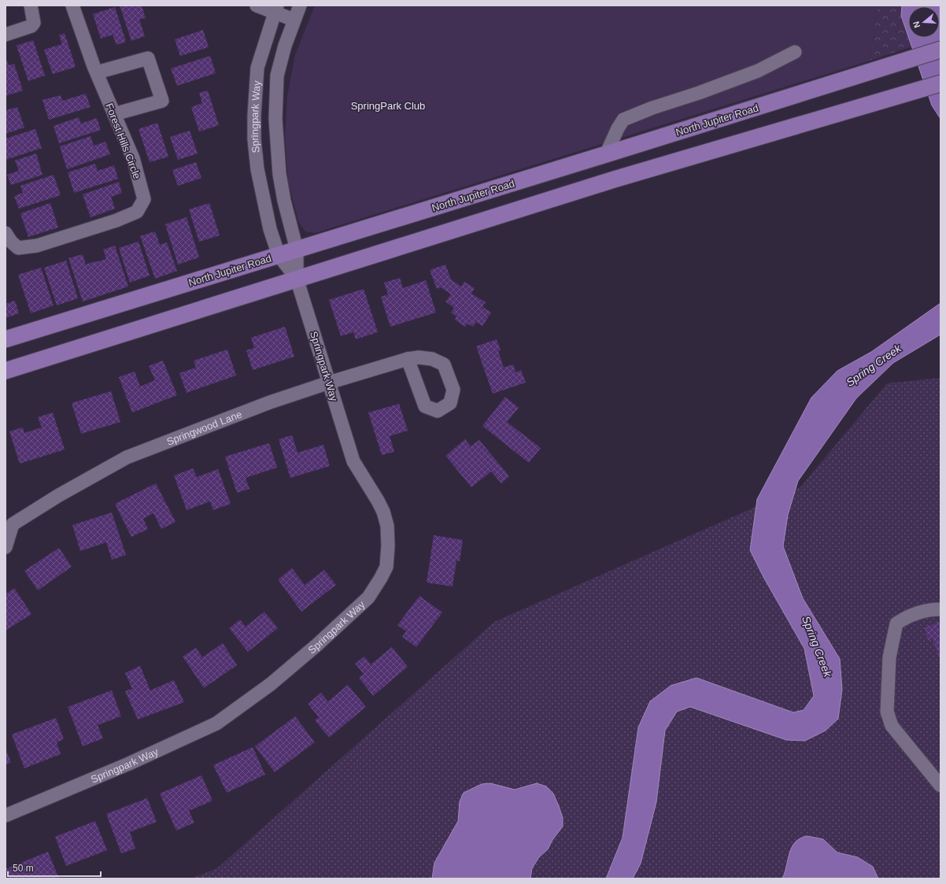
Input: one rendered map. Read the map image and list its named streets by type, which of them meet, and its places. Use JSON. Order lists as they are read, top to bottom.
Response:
{
  "streets": {
    "main road": ["North Jupiter Road"],
    "street": ["Springpark Way", "Forest Hills Circle", "Springwood Lane"]
  },
  "crossings": [
    ["Springpark Way", "North Jupiter Road"],
    ["Springpark Way", "Springwood Lane"]
  ],
  "water": ["Spring Creek"],
  "parks": ["SpringPark Club"],
  "scale_bar": "50 m",
  "north": "left"
}
